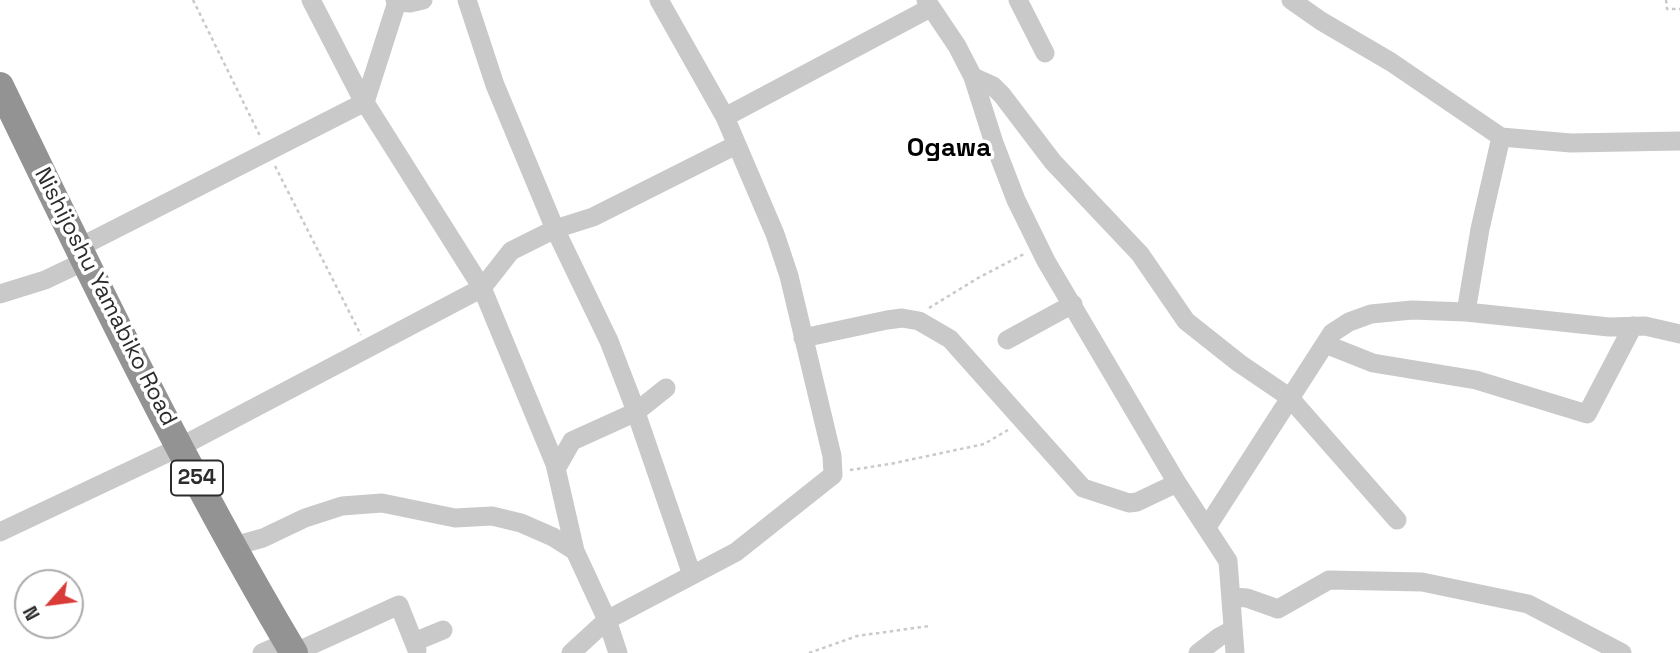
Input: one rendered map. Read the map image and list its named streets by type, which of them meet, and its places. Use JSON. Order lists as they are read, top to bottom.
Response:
{
  "streets": {
    "highway": ["Nishijoshu Yamabiko Road", "254"]
  },
  "districts": ["Ogawa"],
  "north": "bottom left"
}
